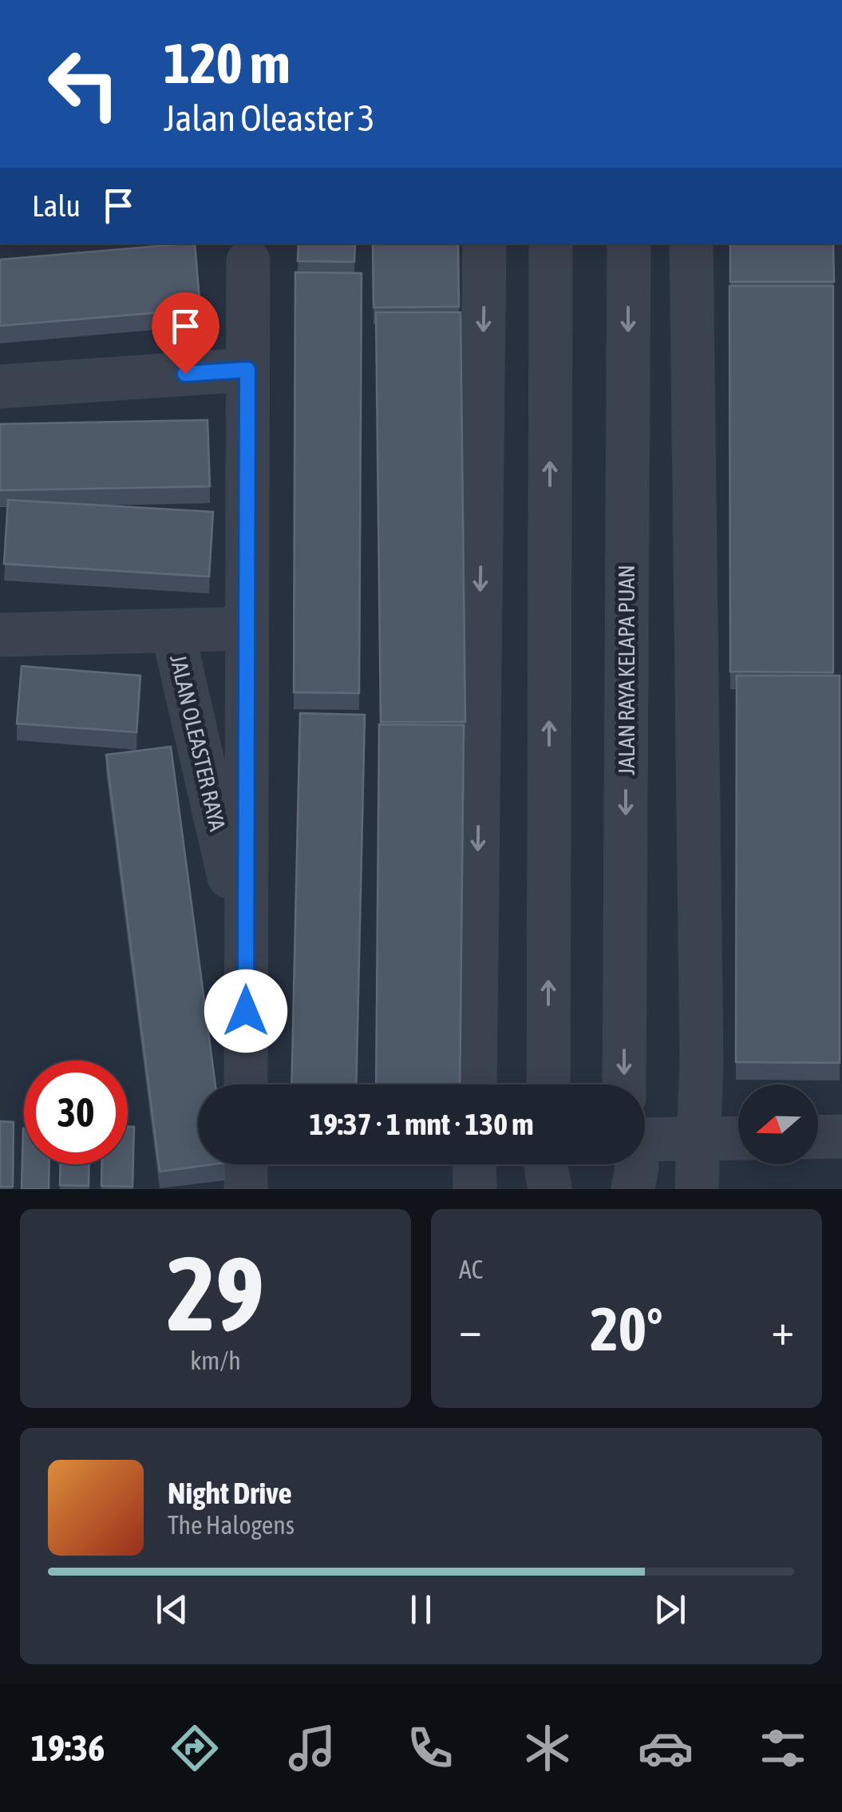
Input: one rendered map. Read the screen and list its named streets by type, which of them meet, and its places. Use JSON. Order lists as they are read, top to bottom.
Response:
{
  "streets": {
    "street": ["JALAN RAYA KELAPA PUAN", "JALAN OLEASTER RAYA"]
  },
  "north": "left",
  "page": {
    "turn": ["120 m", "Jalan Oleaster 3"],
    "then": "Lalu",
    "limit": "30",
    "trip": "19:37 · 1 mnt · 130 m",
    "tile": [
      ["29", "km/h"],
      "AC"
    ],
    "heat": ["−", "20°", "+"],
    "song": ["Night Drive", "The Halogens"],
    "tabs": "19:36"
  }
}
